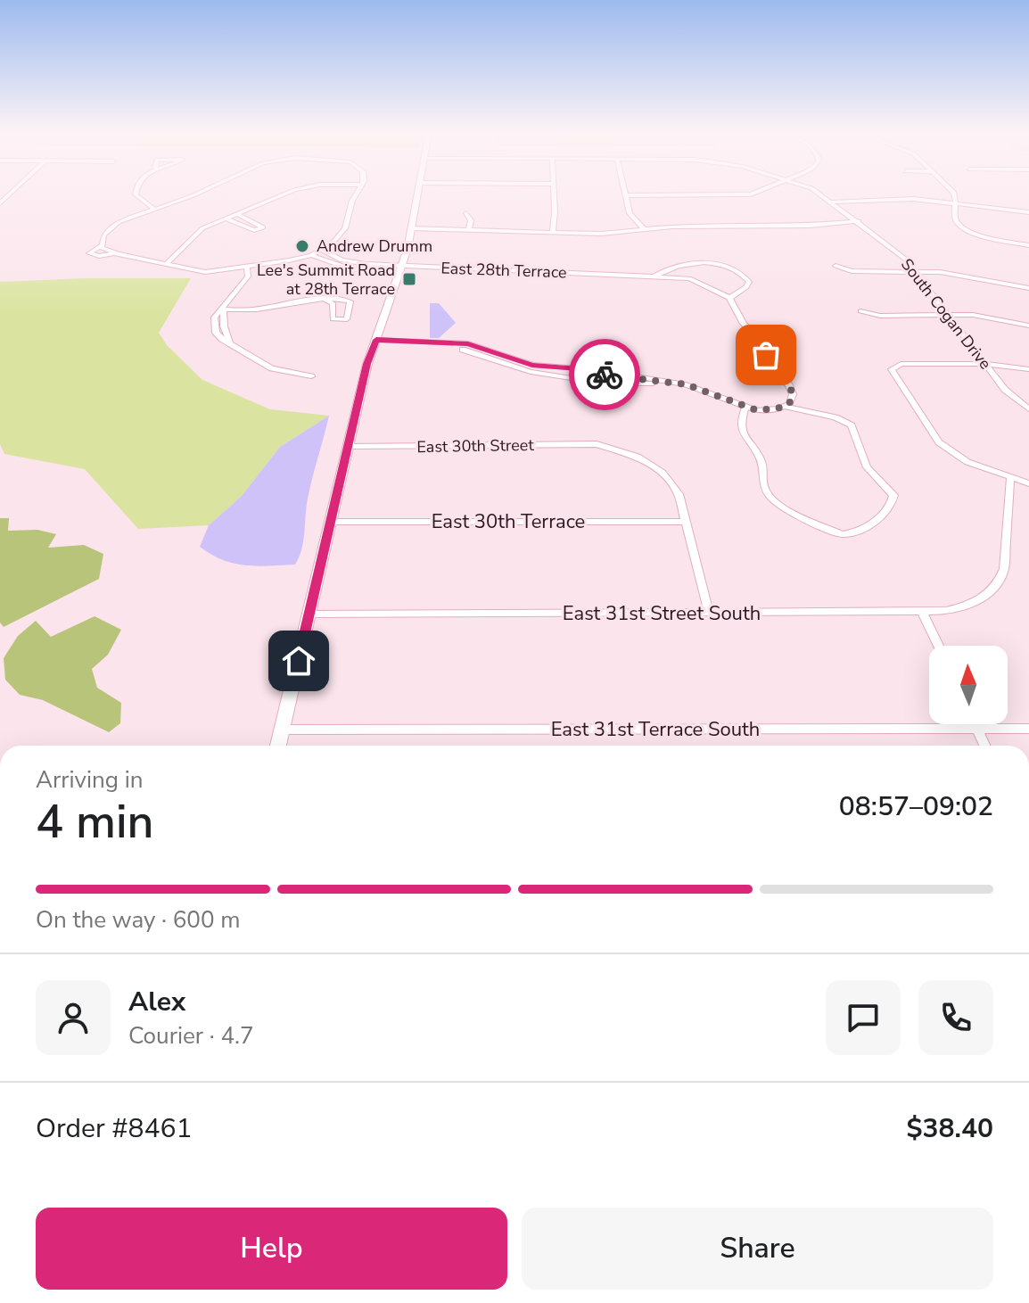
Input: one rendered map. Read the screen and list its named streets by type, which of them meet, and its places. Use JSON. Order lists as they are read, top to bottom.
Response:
{
  "streets": {
    "street": [
      "East 28th Terrace",
      "South Cogan Drive",
      "East 30th Street",
      "East 30th Terrace",
      "East 31st Street South",
      "East 31st Terrace South"
    ]
  },
  "crossings": [
    ["East 30th Street", "East 30th Terrace"],
    ["East 30th Street", "East 31st Street South"]
  ],
  "places": {
    "other": ["Andrew Drumm"],
    "transit": ["Lee's Summit Road at 28th Terrace"]
  },
  "north": "top",
  "page": {
    "heading": ["4 min", "Arriving in", "08:57–09:02"],
    "panel": [
      "Alex",
      "Courier · 4.7",
      "Order #8461",
      "$38.40"
    ],
    "bar": "On the way · 600 m",
    "buttons": ["Help", "Share"]
  }
}
